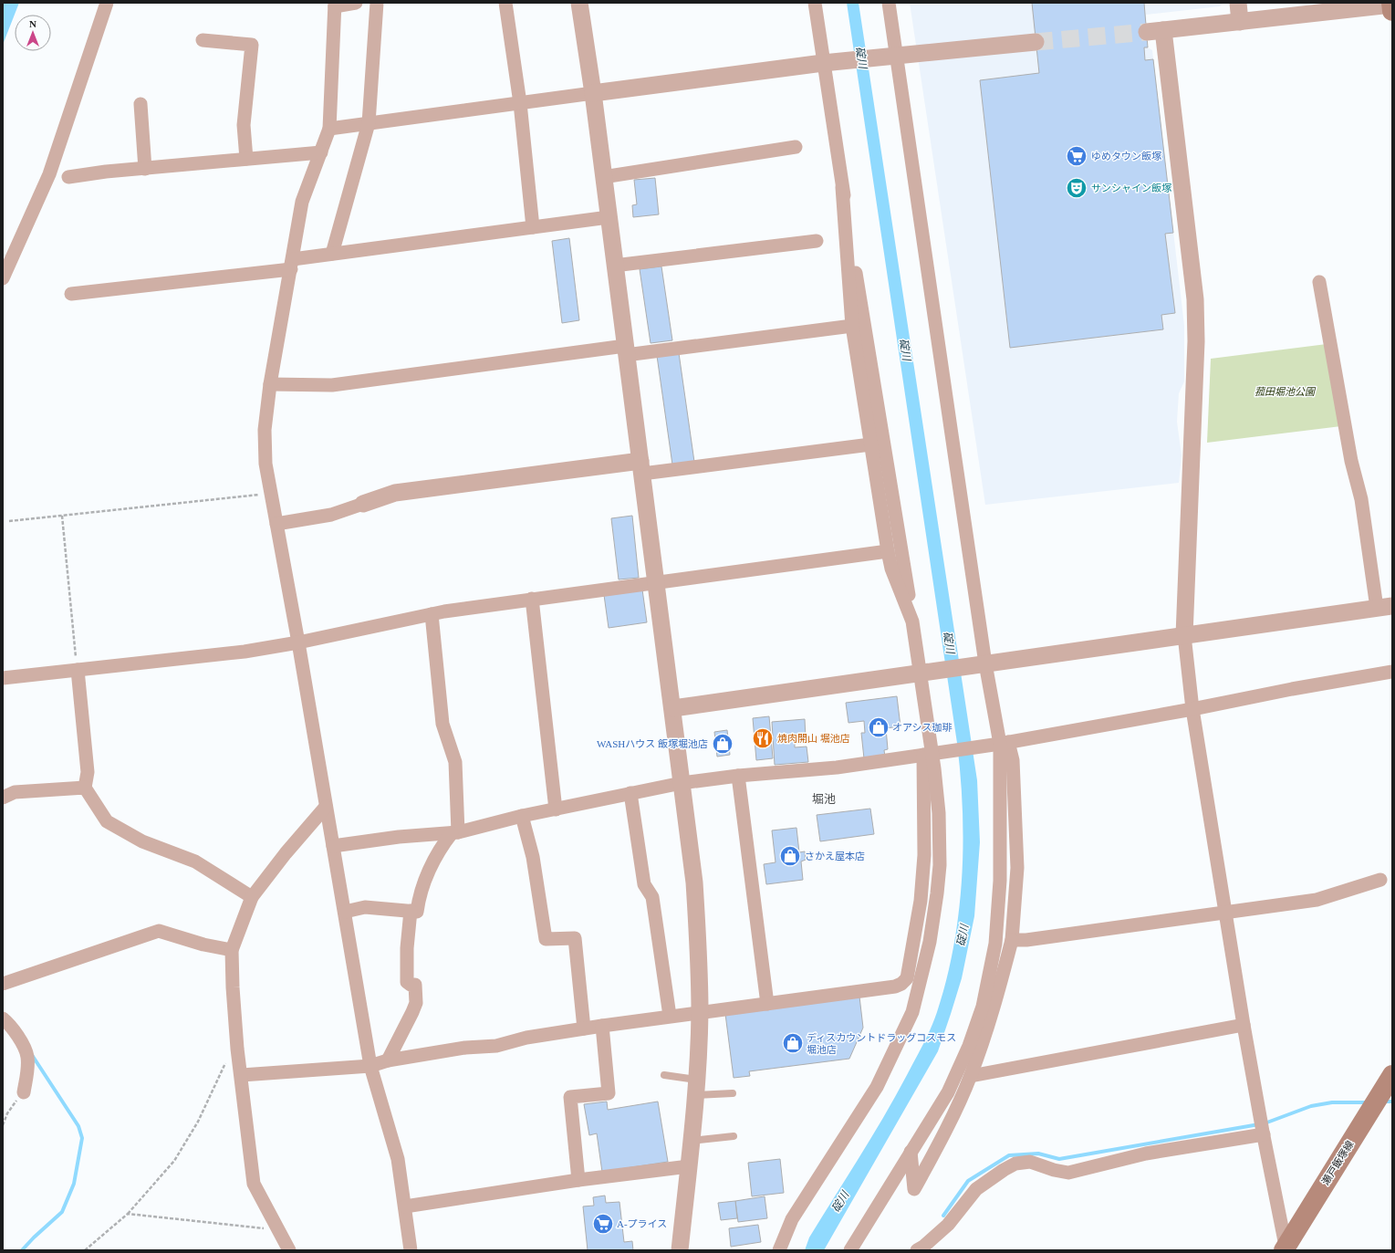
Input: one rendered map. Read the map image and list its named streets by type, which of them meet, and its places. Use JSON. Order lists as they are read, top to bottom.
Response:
{
  "streets": {
    "main road": ["瀬戸飯塚線"]
  },
  "districts": ["堀池"],
  "water": ["碇川"],
  "parks": ["菰田堀池公園"],
  "places": {
    "supermarket": ["ゆめタウン飯塚", "A-プライス"],
    "theatre": ["サンシャイン飯塚"],
    "shop": [
      "オアシス珈琲",
      "WASHハウス 飯塚堀池店",
      "さかえ屋本店",
      "ディスカウントドラッグコスモス 堀池店"
    ],
    "restaurant": ["焼肉開山 堀池店"]
  },
  "north": "top"
}
